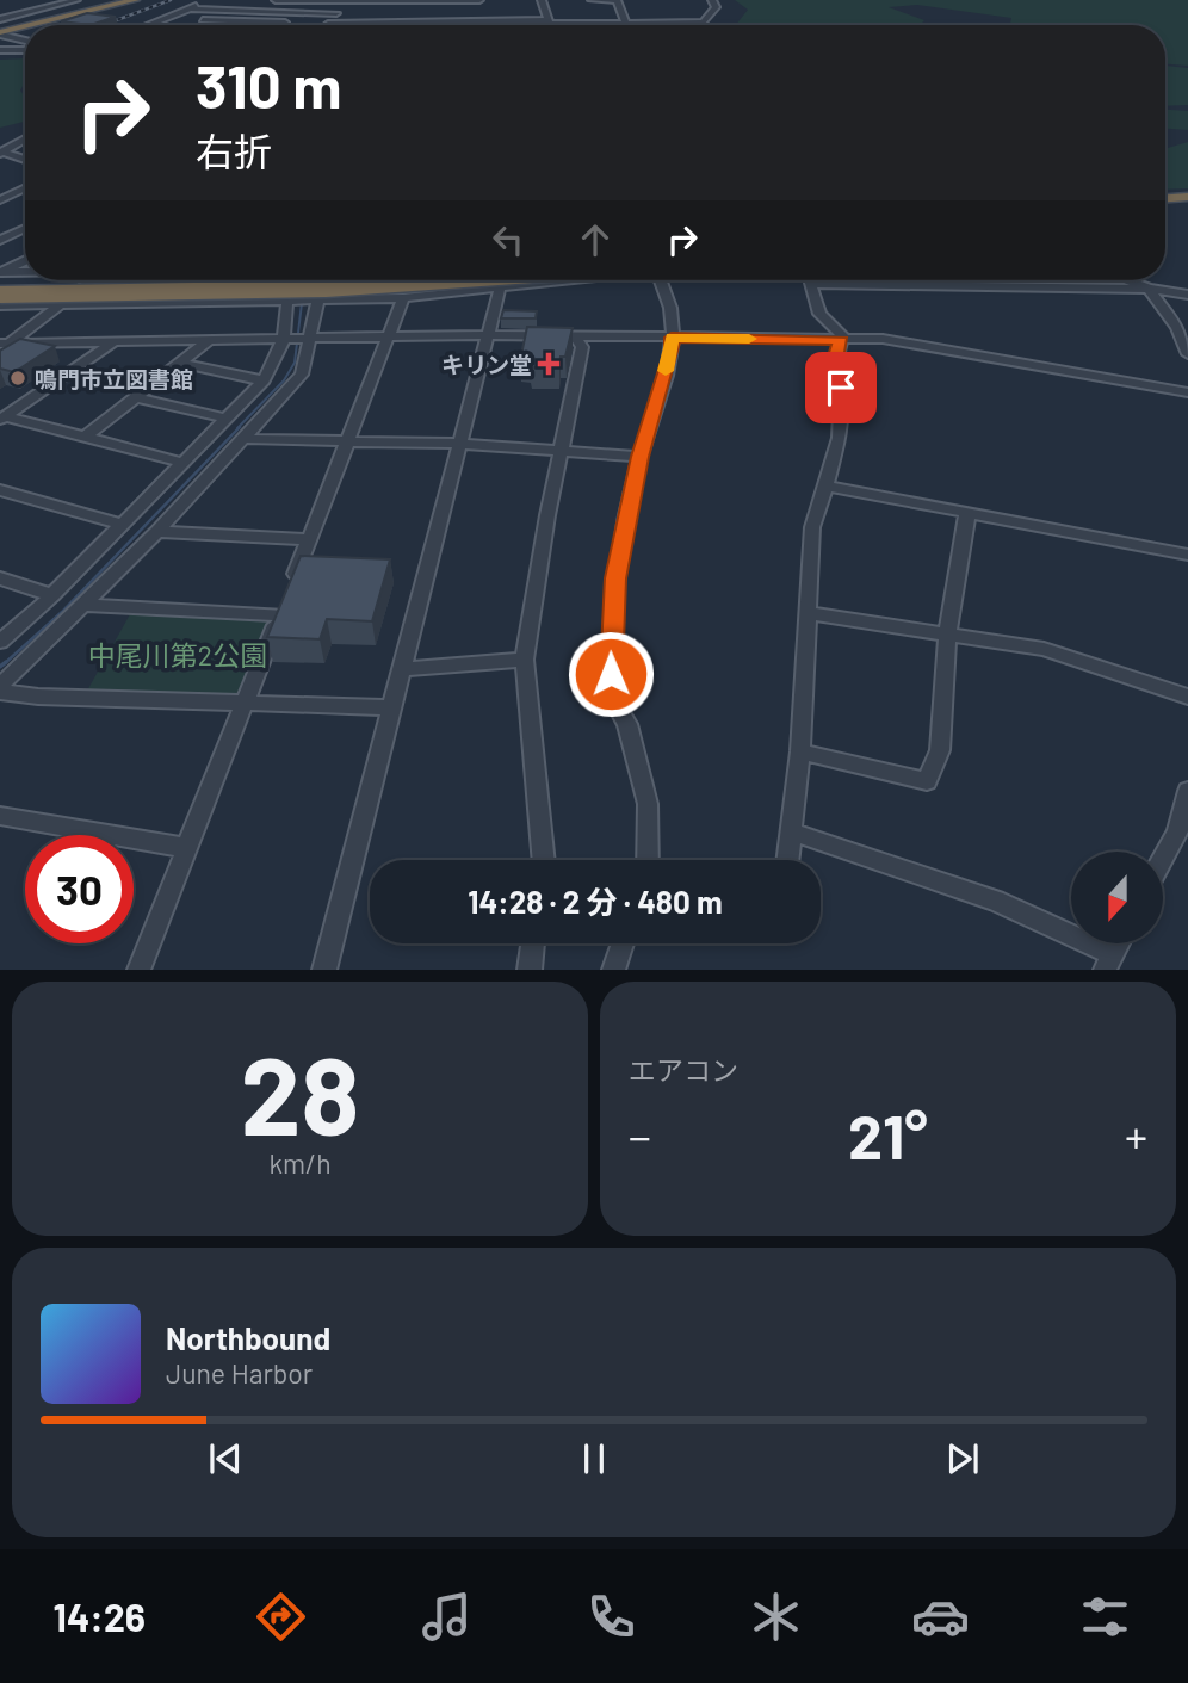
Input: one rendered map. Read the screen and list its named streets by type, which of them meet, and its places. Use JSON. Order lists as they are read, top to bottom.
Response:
{
  "parks": ["中尾川第2公園"],
  "places": {
    "health": ["キリン堂"],
    "other": ["鳴門市立図書館"]
  },
  "north": "bottom",
  "page": {
    "turn": ["310 m", "右折"],
    "limit": "30",
    "trip": "14:28 · 2 分 · 480 m",
    "tile": [
      ["28", "km/h"],
      "エアコン"
    ],
    "heat": ["−", "21°", "+"],
    "song": ["Northbound", "June Harbor"],
    "tabs": "14:26"
  }
}
